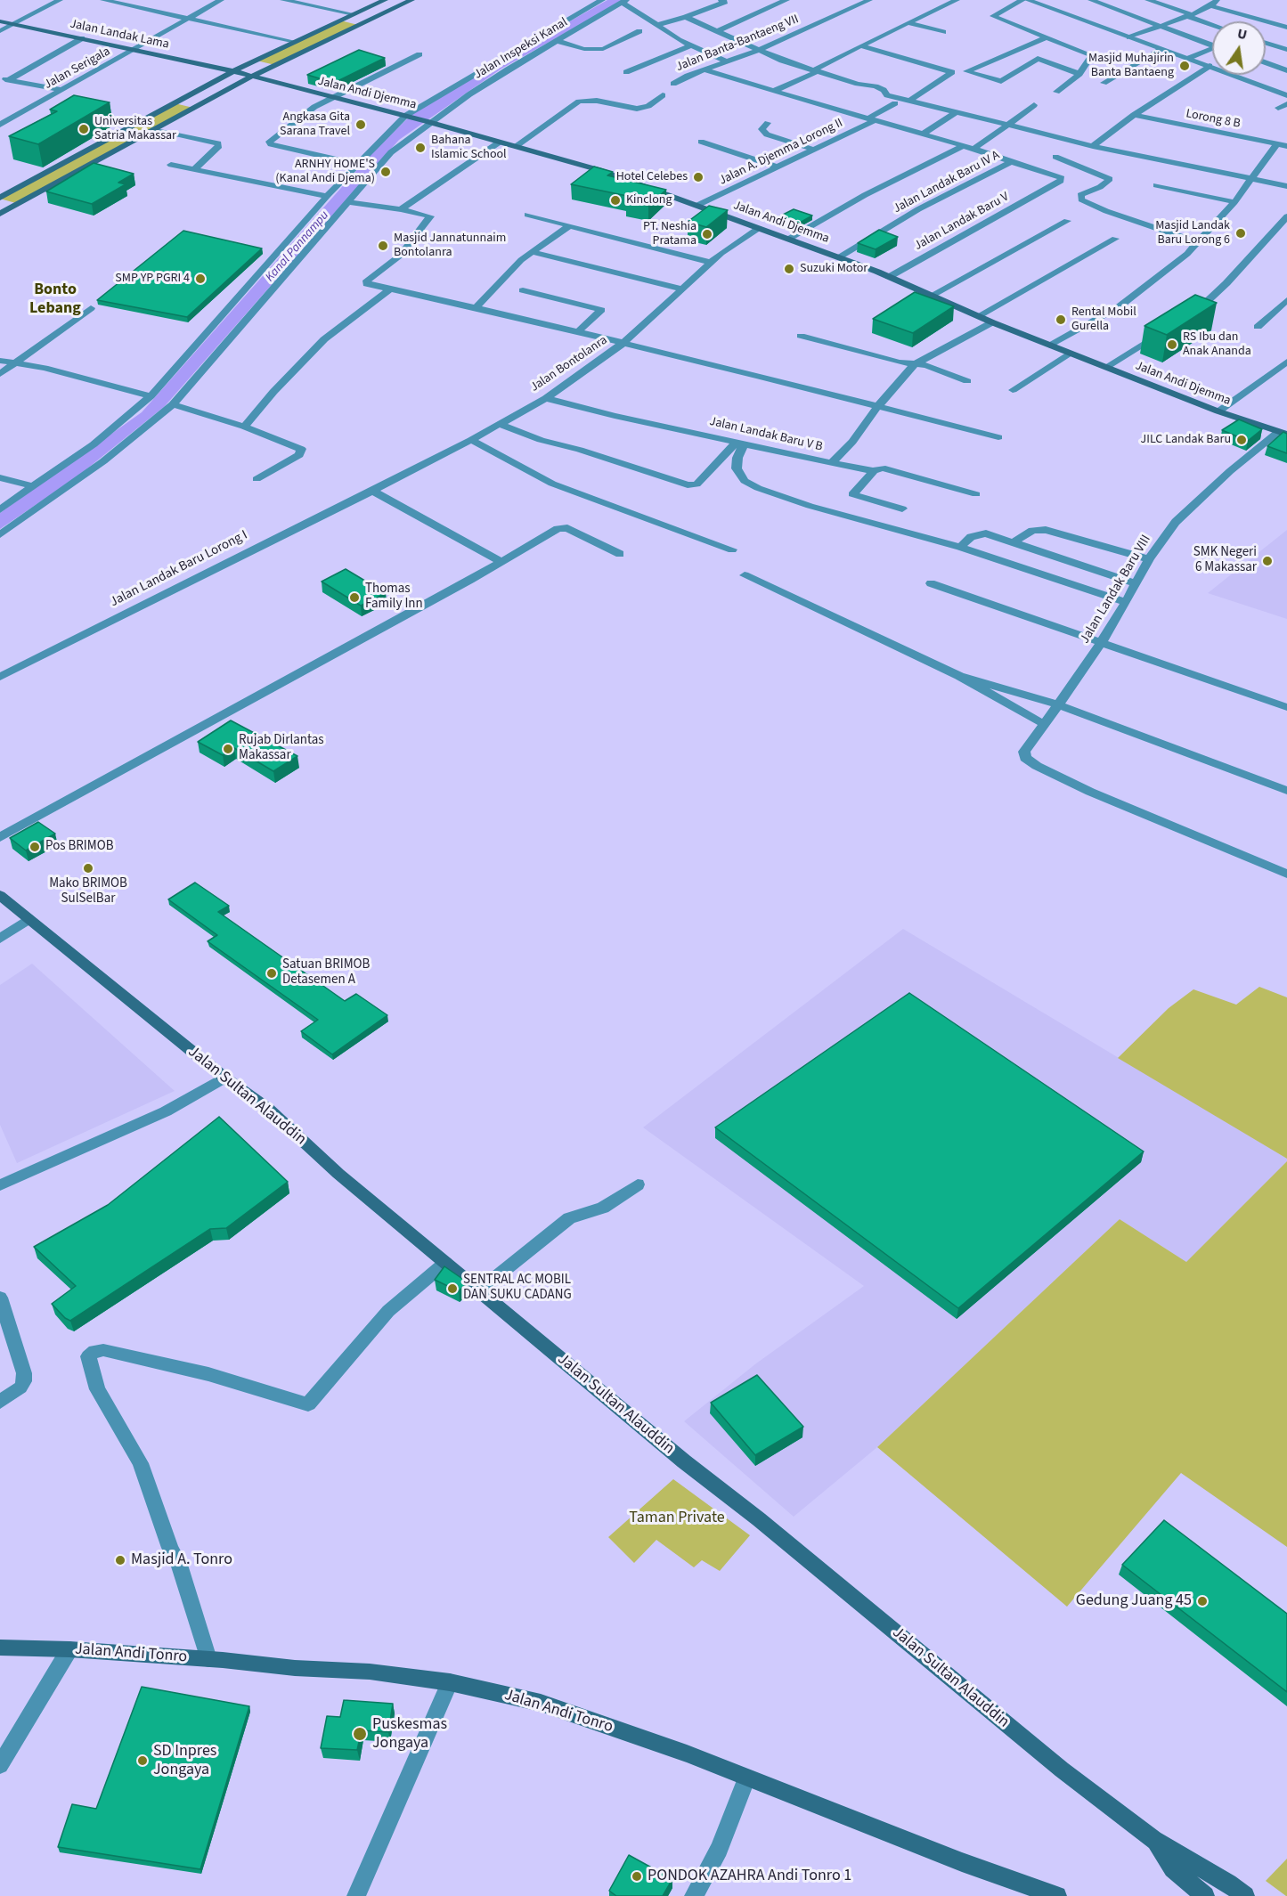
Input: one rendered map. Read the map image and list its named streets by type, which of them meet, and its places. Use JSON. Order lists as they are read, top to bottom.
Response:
{
  "streets": {
    "main road": [
      "Jalan Landak Lama",
      "Jalan Andi Djemma",
      "Jalan Sultan Alauddin",
      "Jalan Andi Tonro"
    ],
    "street": [
      "Jalan Banta-Bantaeng VII",
      "Jalan Inspeksi Kanal",
      "Jalan Serigala",
      "Lorong 8 B",
      "Jalan A. Djemma Lorong II",
      "Jalan Landak Baru IV A",
      "Jalan Landak Baru V",
      "Jalan Bontolanra",
      "Jalan Landak Baru V B",
      "Jalan Landak Baru Lorong I",
      "Jalan Landak Baru VIII"
    ]
  },
  "crossings": [
    ["Jalan Landak Lama", "Jalan Serigala"],
    ["Jalan Landak Lama", "Jalan Andi Djemma"],
    ["Jalan Inspeksi Kanal", "Jalan Andi Djemma"],
    ["Jalan Andi Djemma", "Jalan A. Djemma Lorong II"],
    ["Jalan Andi Djemma", "Jalan Landak Baru IV A"],
    ["Jalan Andi Djemma", "Jalan Landak Baru V"],
    ["Jalan Andi Djemma", "Jalan Bontolanra"],
    ["Jalan Andi Djemma", "Jalan Landak Baru V B"],
    ["Jalan Andi Djemma", "Jalan Landak Baru VIII"],
    ["Jalan Landak Baru IV A", "Jalan Landak Baru V"],
    ["Jalan Bontolanra", "Jalan Landak Baru V B"],
    ["Jalan Bontolanra", "Jalan Landak Baru Lorong I"]
  ],
  "districts": ["Bonto Lebang"],
  "water": ["Kanal Pannampu"],
  "parks": ["Taman Private"],
  "places": [
    "Masjid Muhajirin Banta Bantaeng",
    "Angkasa Gita Sarana Travel",
    "Universitas Satria Makassar",
    "Bahana Islamic School",
    "ARNHY HOME'S (Kanal Andi Djema)",
    "Hotel Celebes",
    "Kinclong",
    "Masjid Landak Baru Lorong 6",
    "PT. Neshia Pratama",
    "Masjid Jannatunnaim Bontolanra",
    "Suzuki Motor",
    "SMP YP PGRI 4",
    "Rental Mobil Gurella",
    "RS Ibu dan Anak Ananda",
    "JILC Landak Baru",
    "SMK Negeri 6 Makassar",
    "Thomas Family Inn",
    "Rujab Dirlantas Makassar",
    "Pos BRIMOB",
    "Mako BRIMOB SulSelBar",
    "Satuan BRIMOB Detasemen A",
    "SENTRAL AC MOBIL DAN SUKU CADANG",
    "Masjid A. Tonro",
    "Gedung Juang 45",
    "Puskesmas Jongaya",
    "SD Inpres Jongaya",
    "PONDOK AZAHRA Andi Tonro 1"
  ],
  "north": "top"
}
